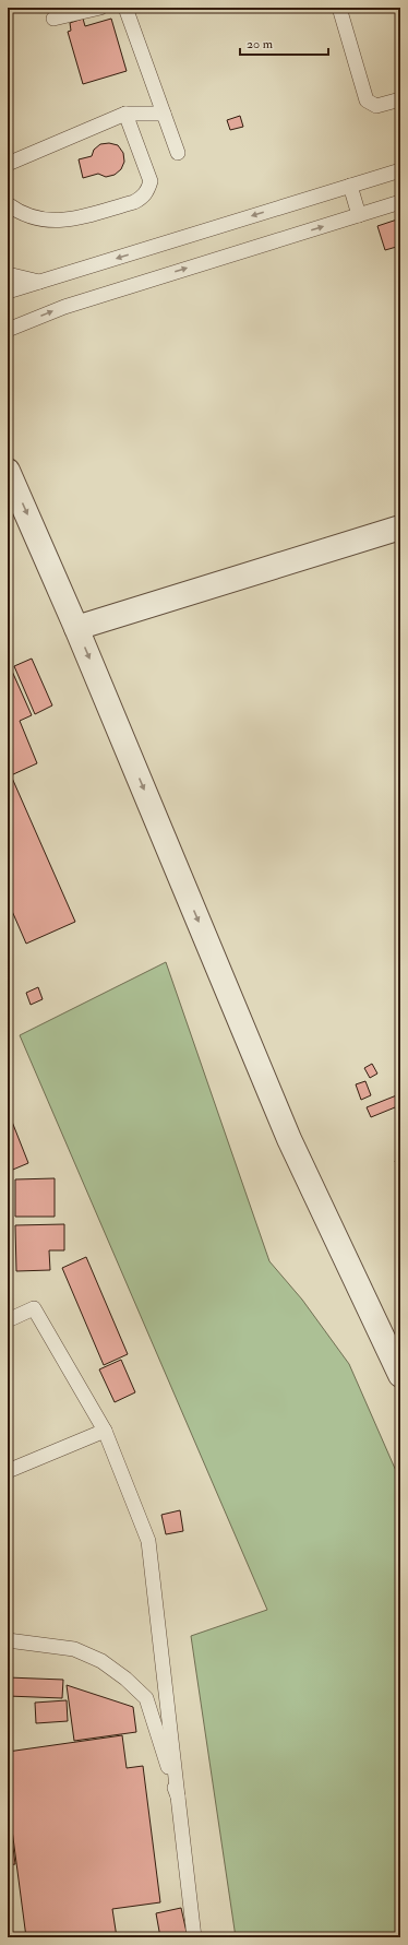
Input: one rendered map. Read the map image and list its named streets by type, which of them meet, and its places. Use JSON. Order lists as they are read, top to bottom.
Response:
{
  "scale_bar": "20 m"
}
